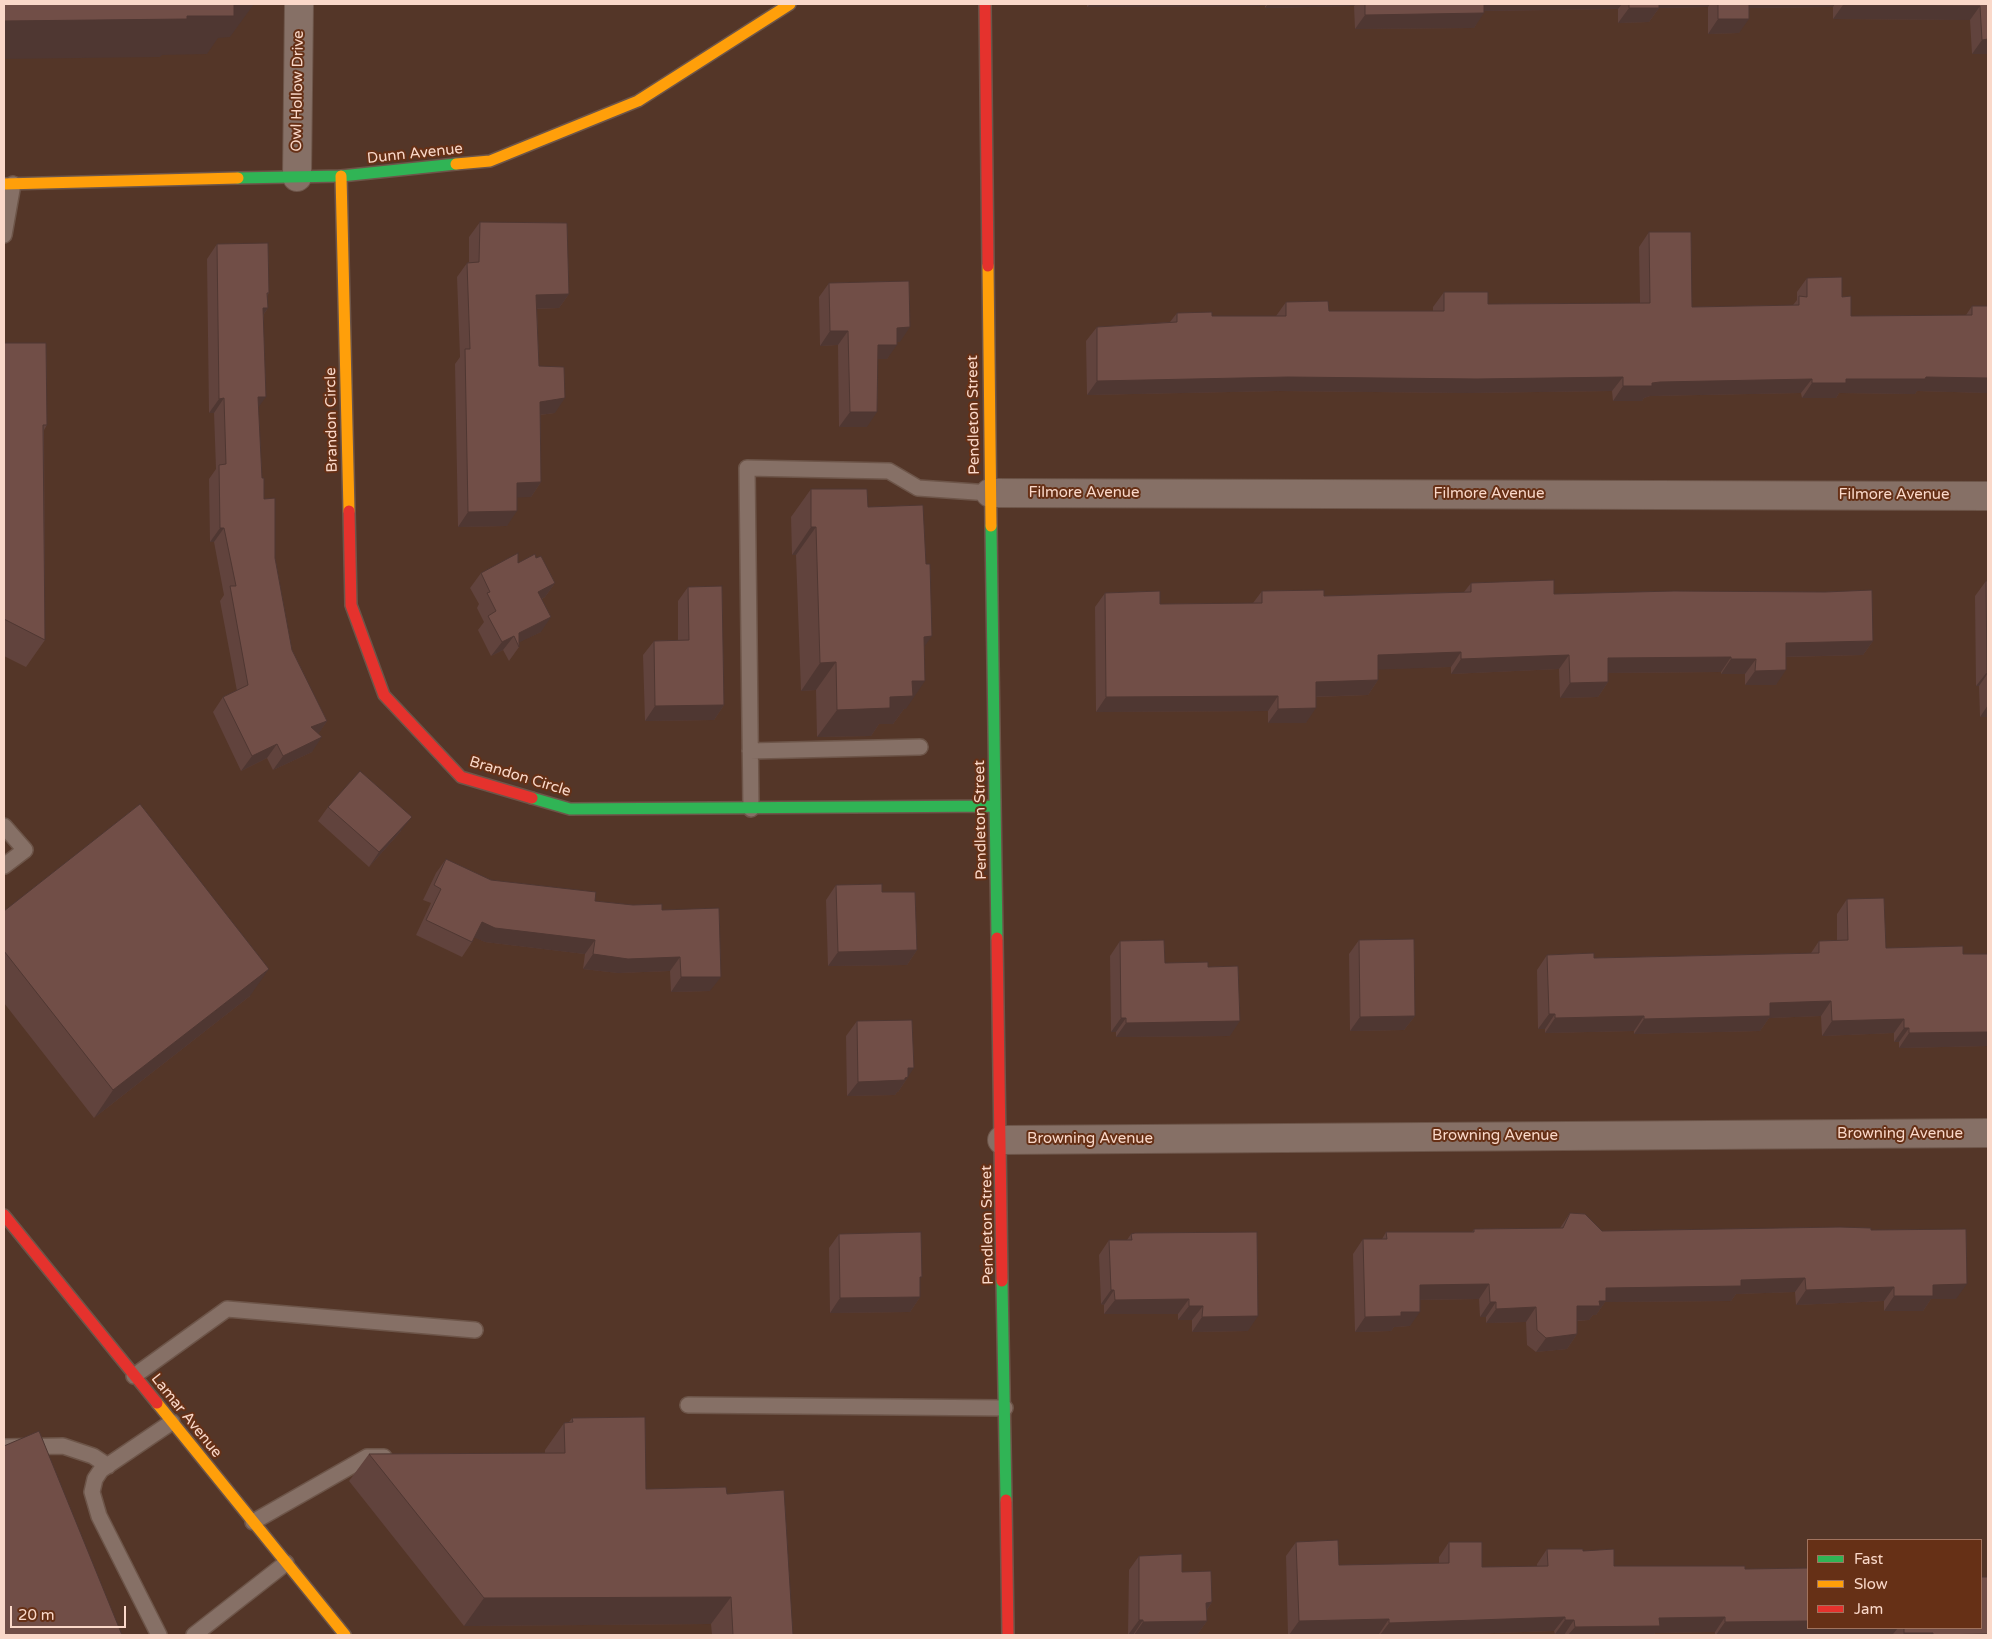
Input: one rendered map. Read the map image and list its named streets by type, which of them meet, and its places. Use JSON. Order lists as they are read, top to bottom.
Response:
{
  "streets": {
    "main road": [
      "Dunn Avenue",
      "Pendleton Street",
      "Brandon Circle",
      "Lamar Avenue"
    ],
    "street": ["Owl Hollow Drive", "Filmore Avenue", "Browning Avenue"]
  },
  "crossings": [
    ["Owl Hollow Drive", "Dunn Avenue"],
    ["Dunn Avenue", "Brandon Circle"],
    ["Pendleton Street", "Brandon Circle"],
    ["Pendleton Street", "Filmore Avenue"],
    ["Pendleton Street", "Browning Avenue"]
  ],
  "legend": ["Fast", "Slow", "Jam"],
  "scale_bar": "20 m"
}
